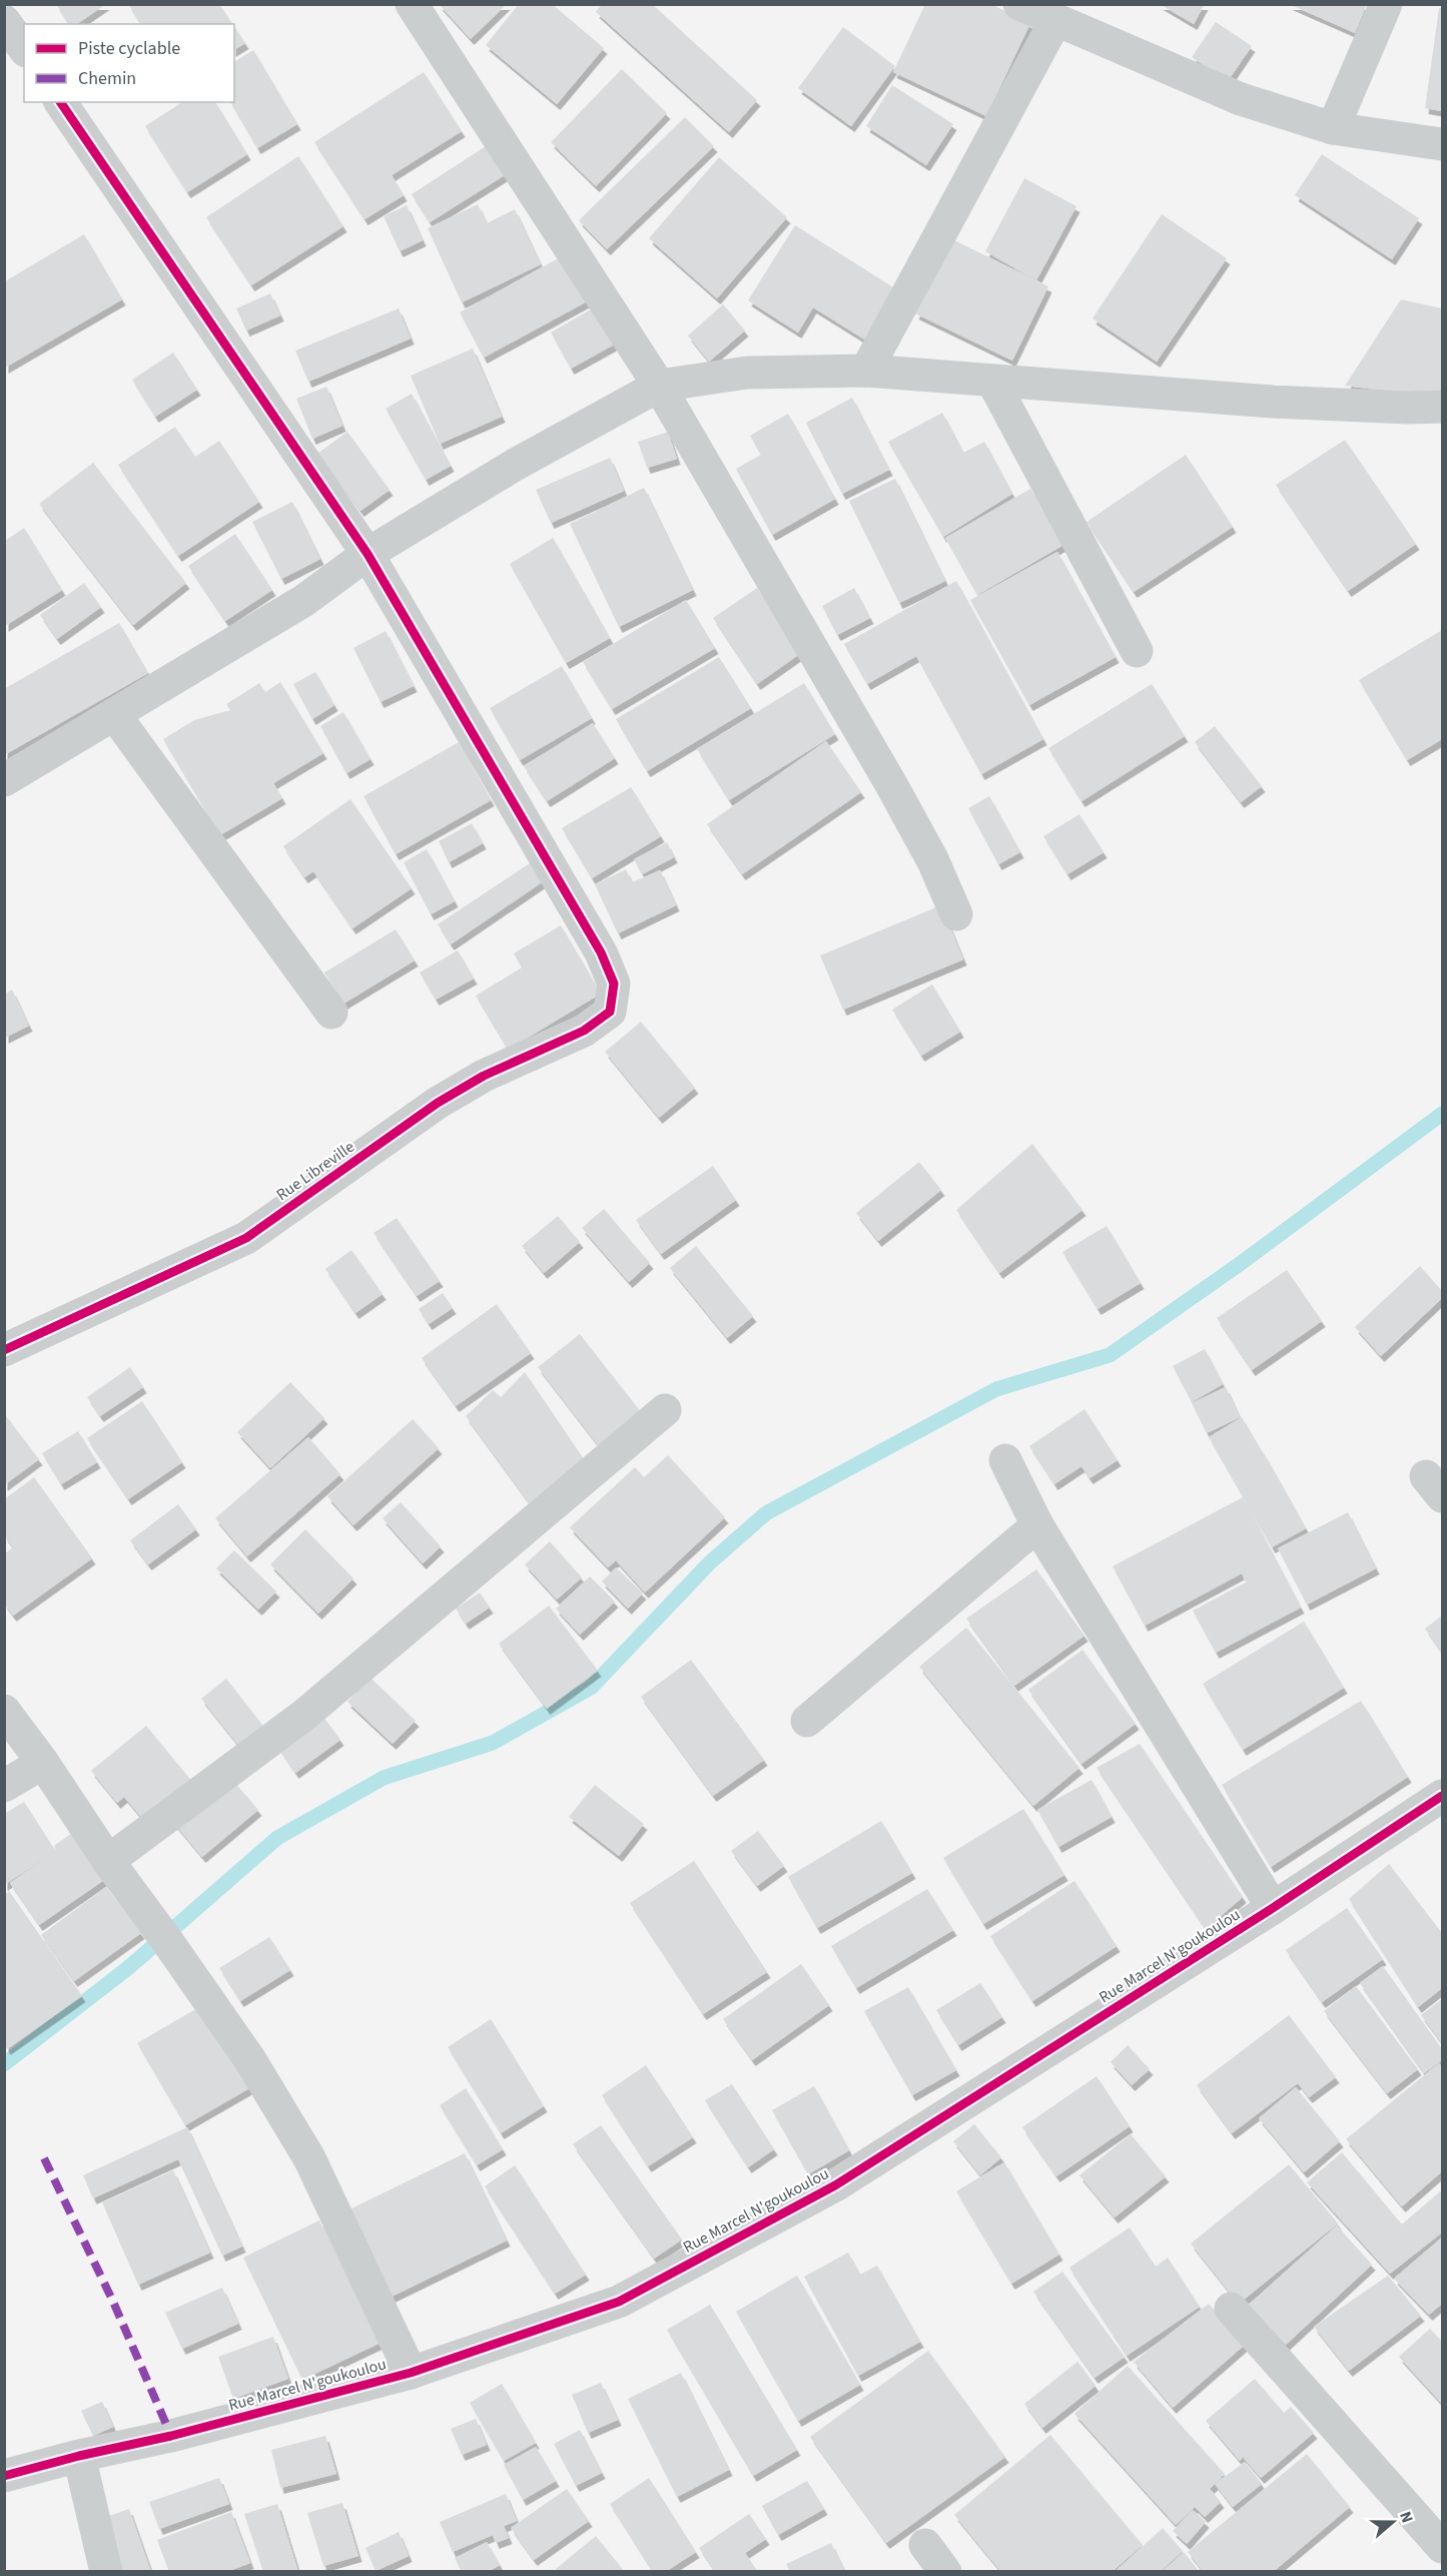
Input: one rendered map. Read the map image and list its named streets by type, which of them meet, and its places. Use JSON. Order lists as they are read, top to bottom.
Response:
{
  "streets": {
    "street": ["Rue Libreville", "Rue Marcel N'goukoulou"]
  },
  "legend": ["Piste cyclable", "Chemin"],
  "north": "right"
}
